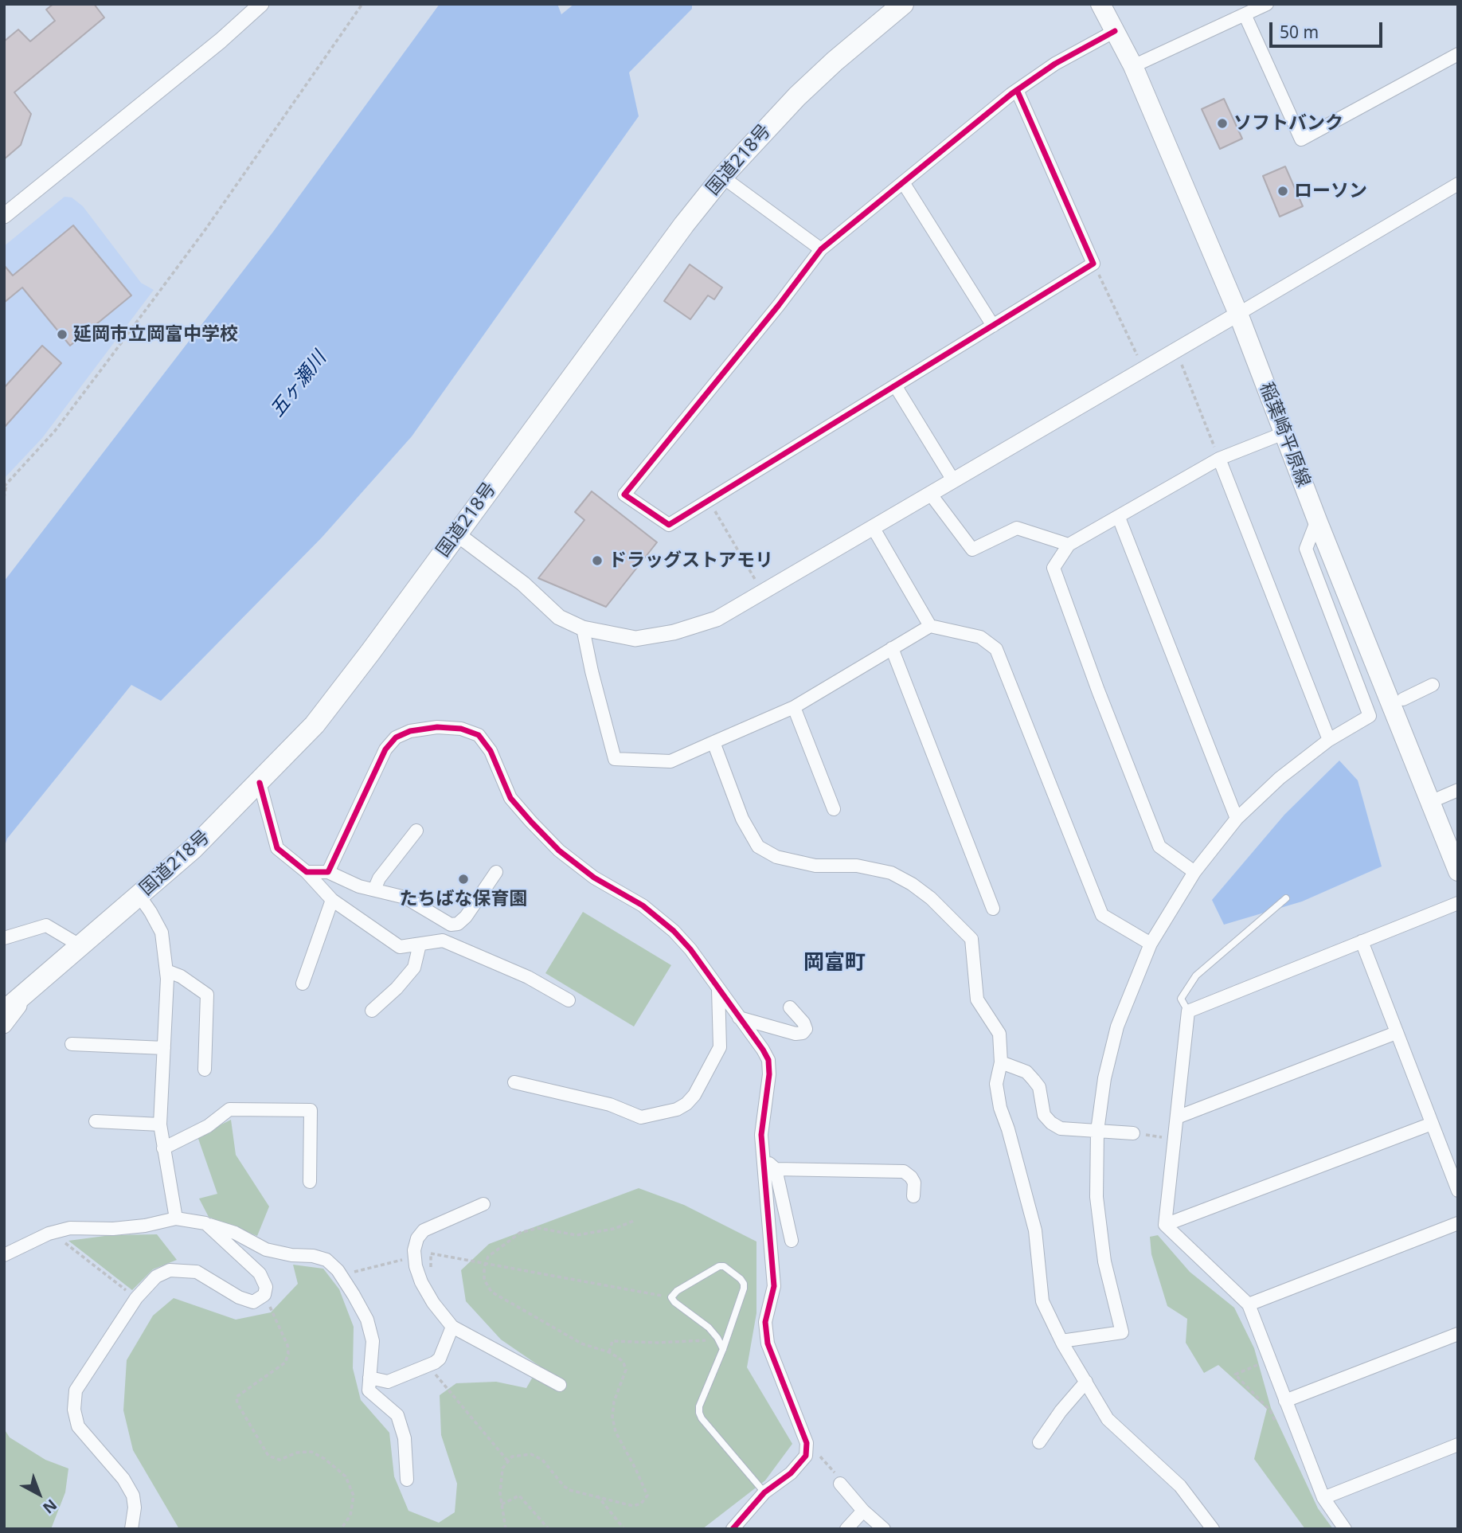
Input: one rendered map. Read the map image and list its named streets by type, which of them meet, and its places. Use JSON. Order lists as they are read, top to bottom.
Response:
{
  "streets": {
    "highway": ["国道218号"],
    "main road": ["稲葉崎平原線"]
  },
  "districts": ["岡富町"],
  "water": ["五ヶ瀬川"],
  "places": [
    "ソフトバンク",
    "ローソン",
    "延岡市立岡富中学校",
    "ドラッグストアモリ",
    "たちばな保育園"
  ],
  "scale_bar": "50 m",
  "north": "bottom right"
}
